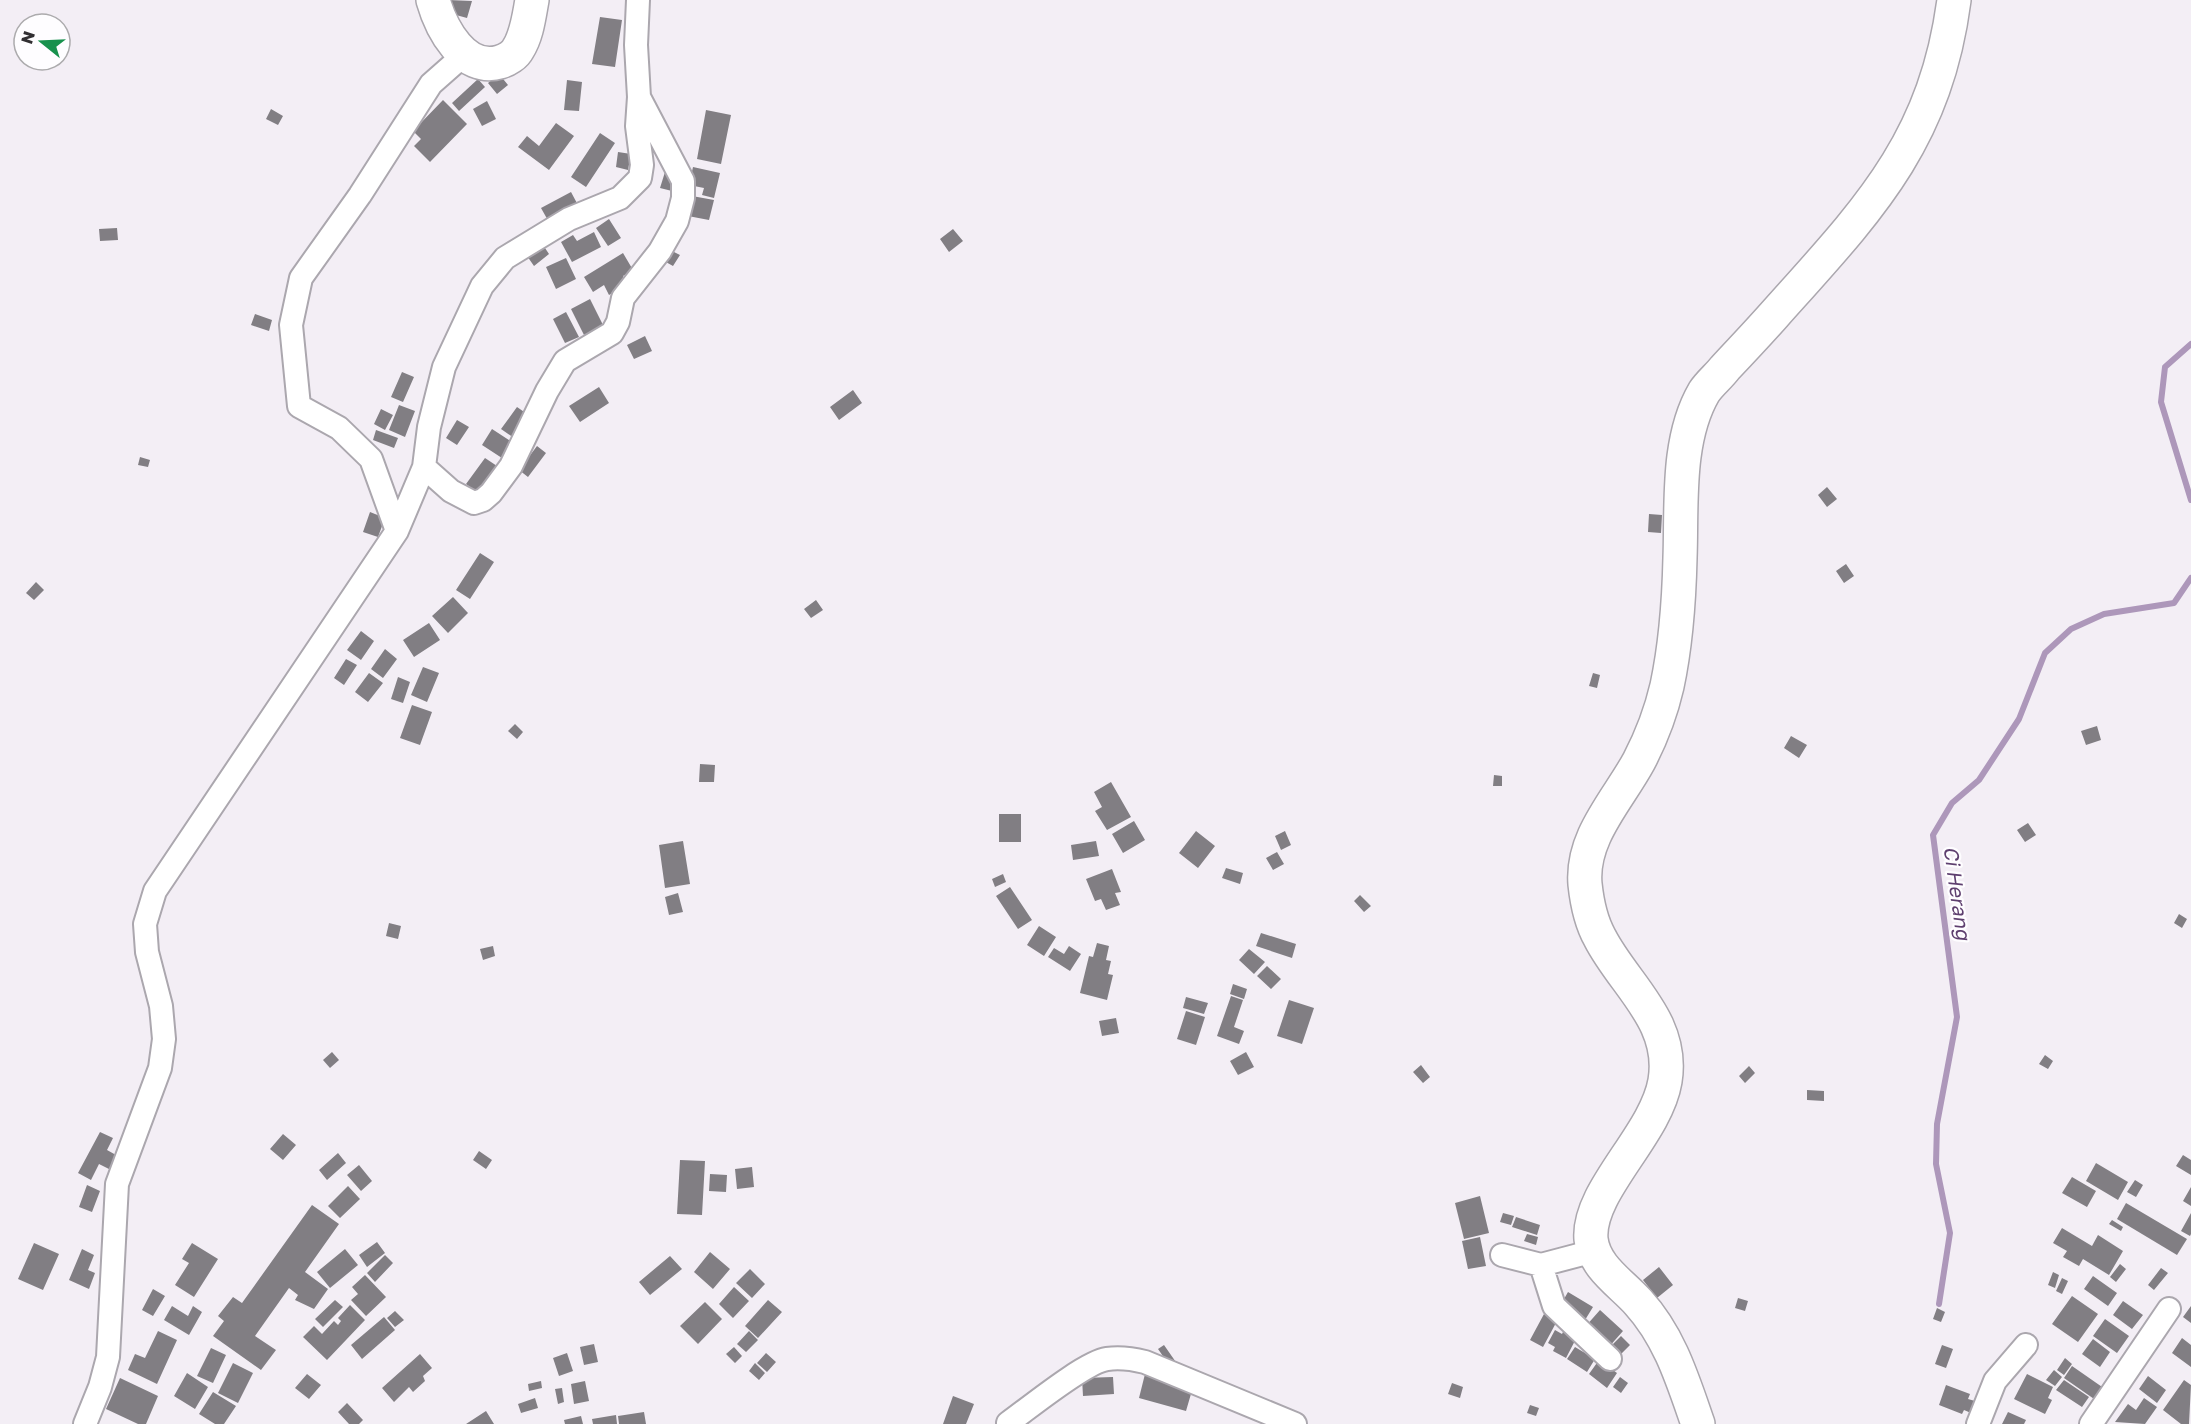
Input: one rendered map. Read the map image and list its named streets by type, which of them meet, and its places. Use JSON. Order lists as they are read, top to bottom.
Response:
{
  "water": ["Ci Herang"],
  "north": "left"
}
